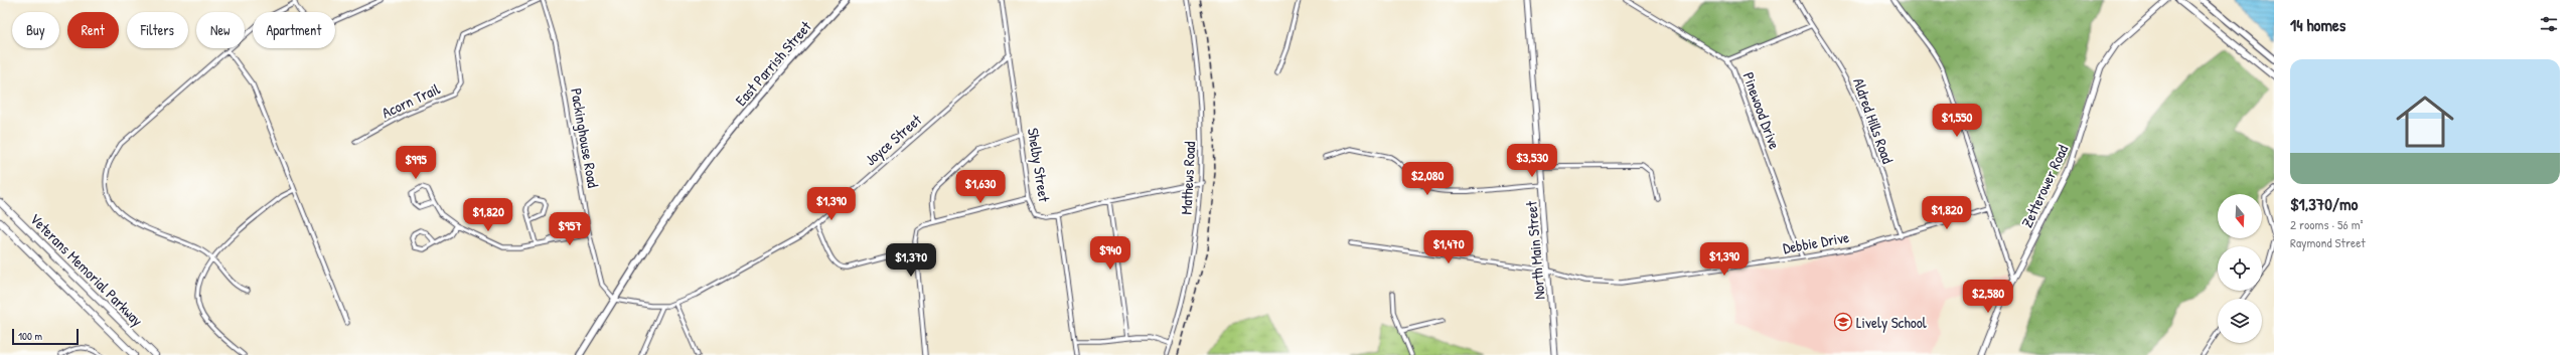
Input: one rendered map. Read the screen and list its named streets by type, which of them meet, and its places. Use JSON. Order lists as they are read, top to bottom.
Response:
{
  "streets": {
    "highway": ["Veterans Memorial Parkway"],
    "main road": ["East Parrish Street"],
    "street": [
      "Acorn Trail",
      "Pinewood Drive",
      "Aldred Hills Road",
      "Packinghouse Road",
      "Joyce Street",
      "Shelby Street",
      "Mathews Road",
      "Zetterower Road",
      "Debbie Drive",
      "North Main Street"
    ]
  },
  "crossings": [
    ["East Parrish Street", "Packinghouse Road"],
    ["East Parrish Street", "Joyce Street"],
    ["Pinewood Drive", "Debbie Drive"],
    ["Aldred Hills Road", "Debbie Drive"],
    ["Packinghouse Road", "Joyce Street"],
    ["Joyce Street", "Shelby Street"],
    ["Shelby Street", "Mathews Road"],
    ["Debbie Drive", "North Main Street"]
  ],
  "places": {
    "school or university": ["Lively School"]
  },
  "scale_bar": "100 m",
  "north": "bottom",
  "page": {
    "heading": "14 homes",
    "chip": [
      "Buy",
      "Rent",
      "Filters",
      "New",
      "Apartment"
    ],
    "list": [
      {
        "name": "$1,370/mo",
        "note": "2 rooms · 56 m² · Raymond Street"
      }
    ],
    "price": [
      "$1,550",
      "$3,530",
      "$995",
      "$2,080",
      "$1,630",
      "$1,390",
      "$1,820",
      "$1,820",
      "$957",
      "$1,470",
      "$940",
      "$1,390",
      "$1,370",
      "$2,580"
    ],
    "scale": "100 m"
  }
}
